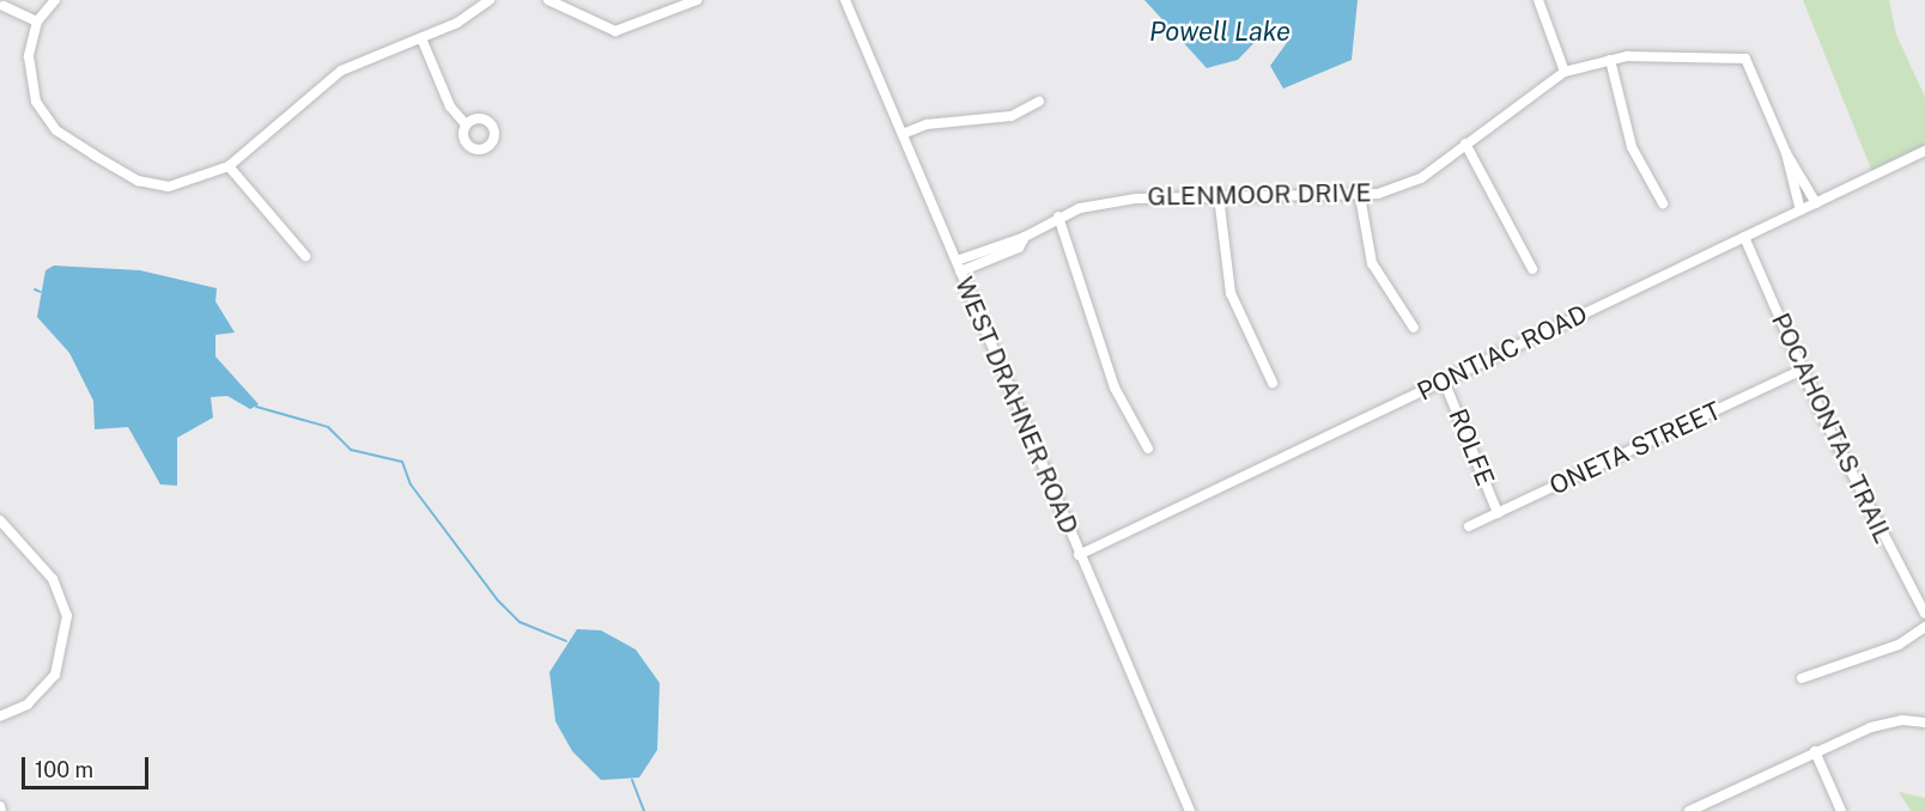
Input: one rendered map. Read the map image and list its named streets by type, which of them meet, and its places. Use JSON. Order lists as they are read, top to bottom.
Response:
{
  "streets": {
    "street": [
      "GLENMOOR DRIVE",
      "PONTIAC ROAD",
      "WEST DRAHNER ROAD",
      "POCAHONTAS TRAIL",
      "ROLFE",
      "ONETA STREET"
    ]
  },
  "crossings": [
    ["GLENMOOR DRIVE", "PONTIAC ROAD"],
    ["GLENMOOR DRIVE", "WEST DRAHNER ROAD"],
    ["PONTIAC ROAD", "WEST DRAHNER ROAD"],
    ["PONTIAC ROAD", "POCAHONTAS TRAIL"],
    ["PONTIAC ROAD", "ROLFE"],
    ["POCAHONTAS TRAIL", "ONETA STREET"],
    ["ROLFE", "ONETA STREET"]
  ],
  "water": ["Powell Lake"],
  "scale_bar": "100 m"
}
